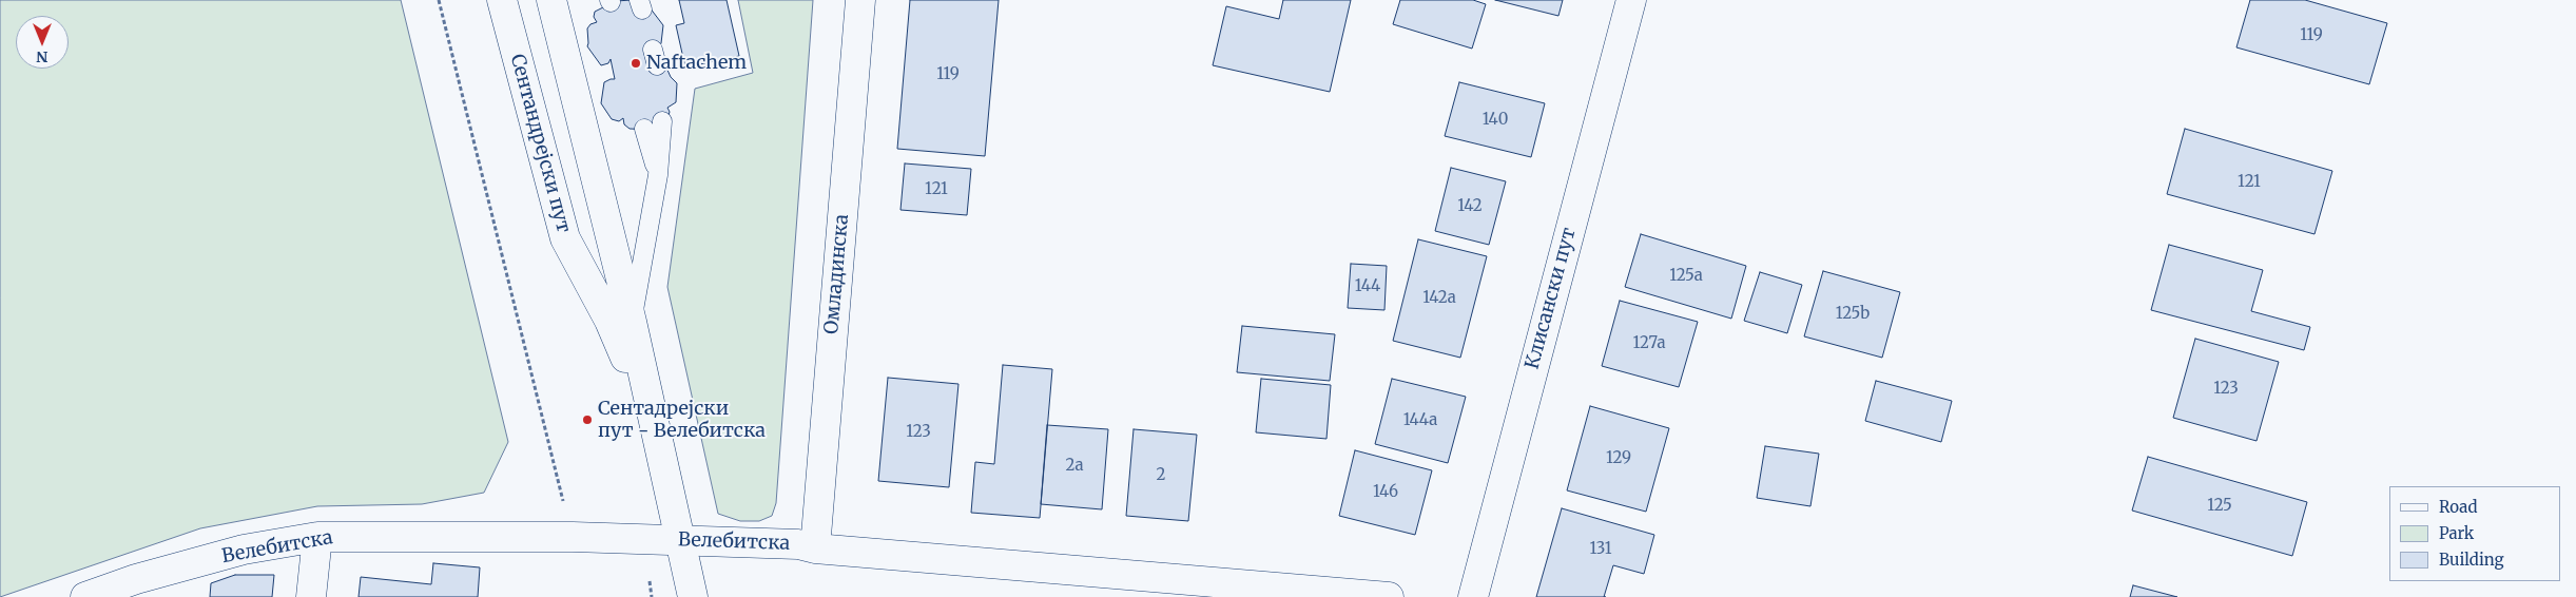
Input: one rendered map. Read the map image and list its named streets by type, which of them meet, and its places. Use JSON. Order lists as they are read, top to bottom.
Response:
{
  "streets": {
    "street": [
      "Сентандрејски пут",
      "Омладинска",
      "Клисански пут",
      "Велебитска"
    ]
  },
  "crossings": [
    ["Сентандрејски пут", "Велебитска"],
    ["Омладинска", "Велебитска"]
  ],
  "places": ["Naftachem", "Сентадрејски пут - Велебитска"],
  "house_numbers": [
    "119",
    "119",
    "140",
    "121",
    "121",
    "142",
    "125a",
    "144",
    "142a",
    "125b",
    "127a",
    "123",
    "144a",
    "123",
    "129",
    "2a",
    "2",
    "146",
    "125",
    "131"
  ],
  "legend": ["Road", "Park", "Building"],
  "north": "bottom"
}
